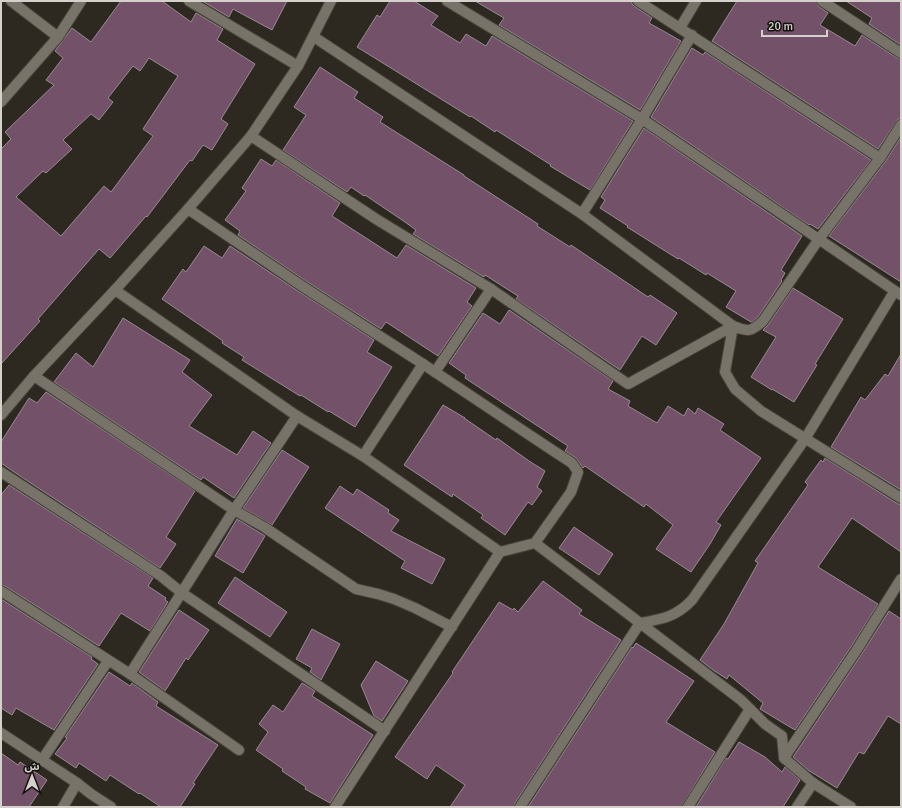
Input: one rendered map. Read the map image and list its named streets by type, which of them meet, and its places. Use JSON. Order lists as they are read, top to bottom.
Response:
{
  "scale_bar": "20 m",
  "north": "top"
}
